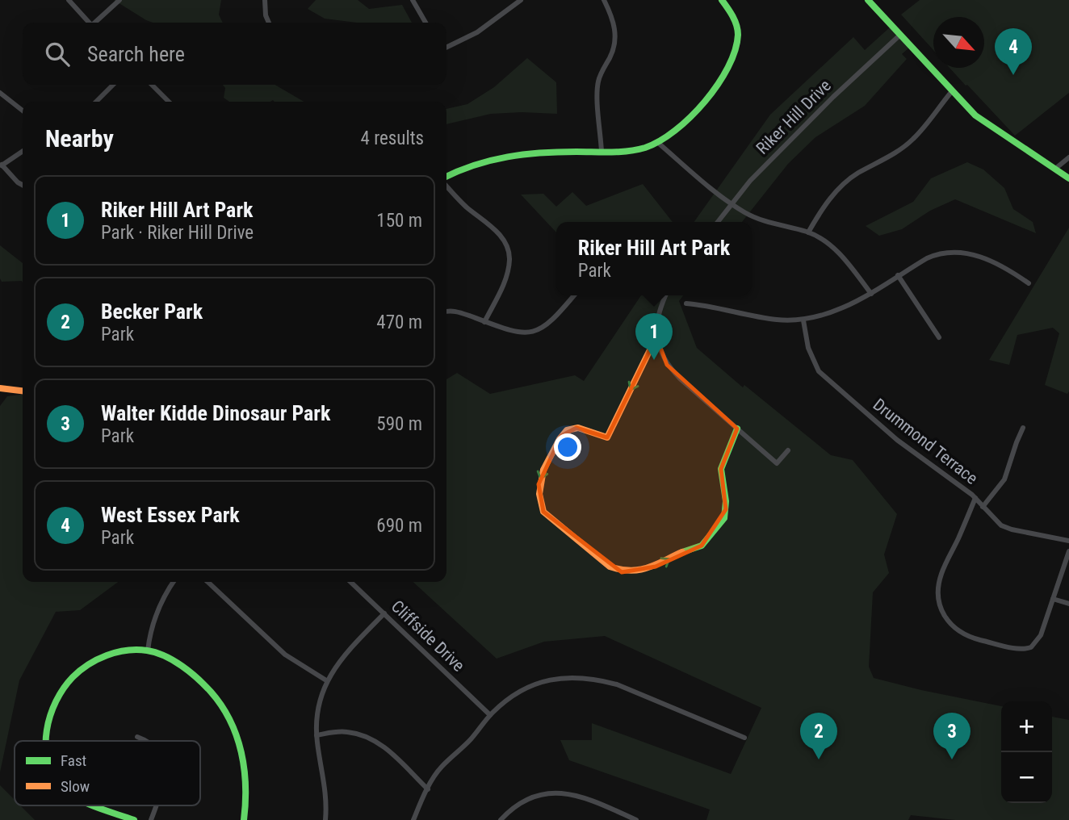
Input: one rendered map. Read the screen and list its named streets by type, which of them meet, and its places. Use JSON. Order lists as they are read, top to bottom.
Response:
{
  "streets": {
    "street": ["Riker Hill Drive", "Drummond Terrace", "Cliffside Drive"]
  },
  "legend": ["Fast", "Slow"],
  "north": "bottom right",
  "page": {
    "search": "Search here",
    "pins": [
      "4",
      "1",
      "2",
      "3"
    ],
    "heading": ["Nearby", "4 results"],
    "list": [
      {
        "mark": "1",
        "name": "Riker Hill Art Park",
        "note": "Park · Riker Hill Drive",
        "value": "150 m"
      },
      {
        "mark": "2",
        "name": "Becker Park",
        "note": "Park",
        "value": "470 m"
      },
      {
        "mark": "3",
        "name": "Walter Kidde Dinosaur Park",
        "note": "Park",
        "value": "590 m"
      },
      {
        "mark": "4",
        "name": "West Essex Park",
        "note": "Park",
        "value": "690 m"
      }
    ],
    "popup": ["Riker Hill Art Park", "Park"],
    "map_buttons": ["+", "−"]
  }
}
